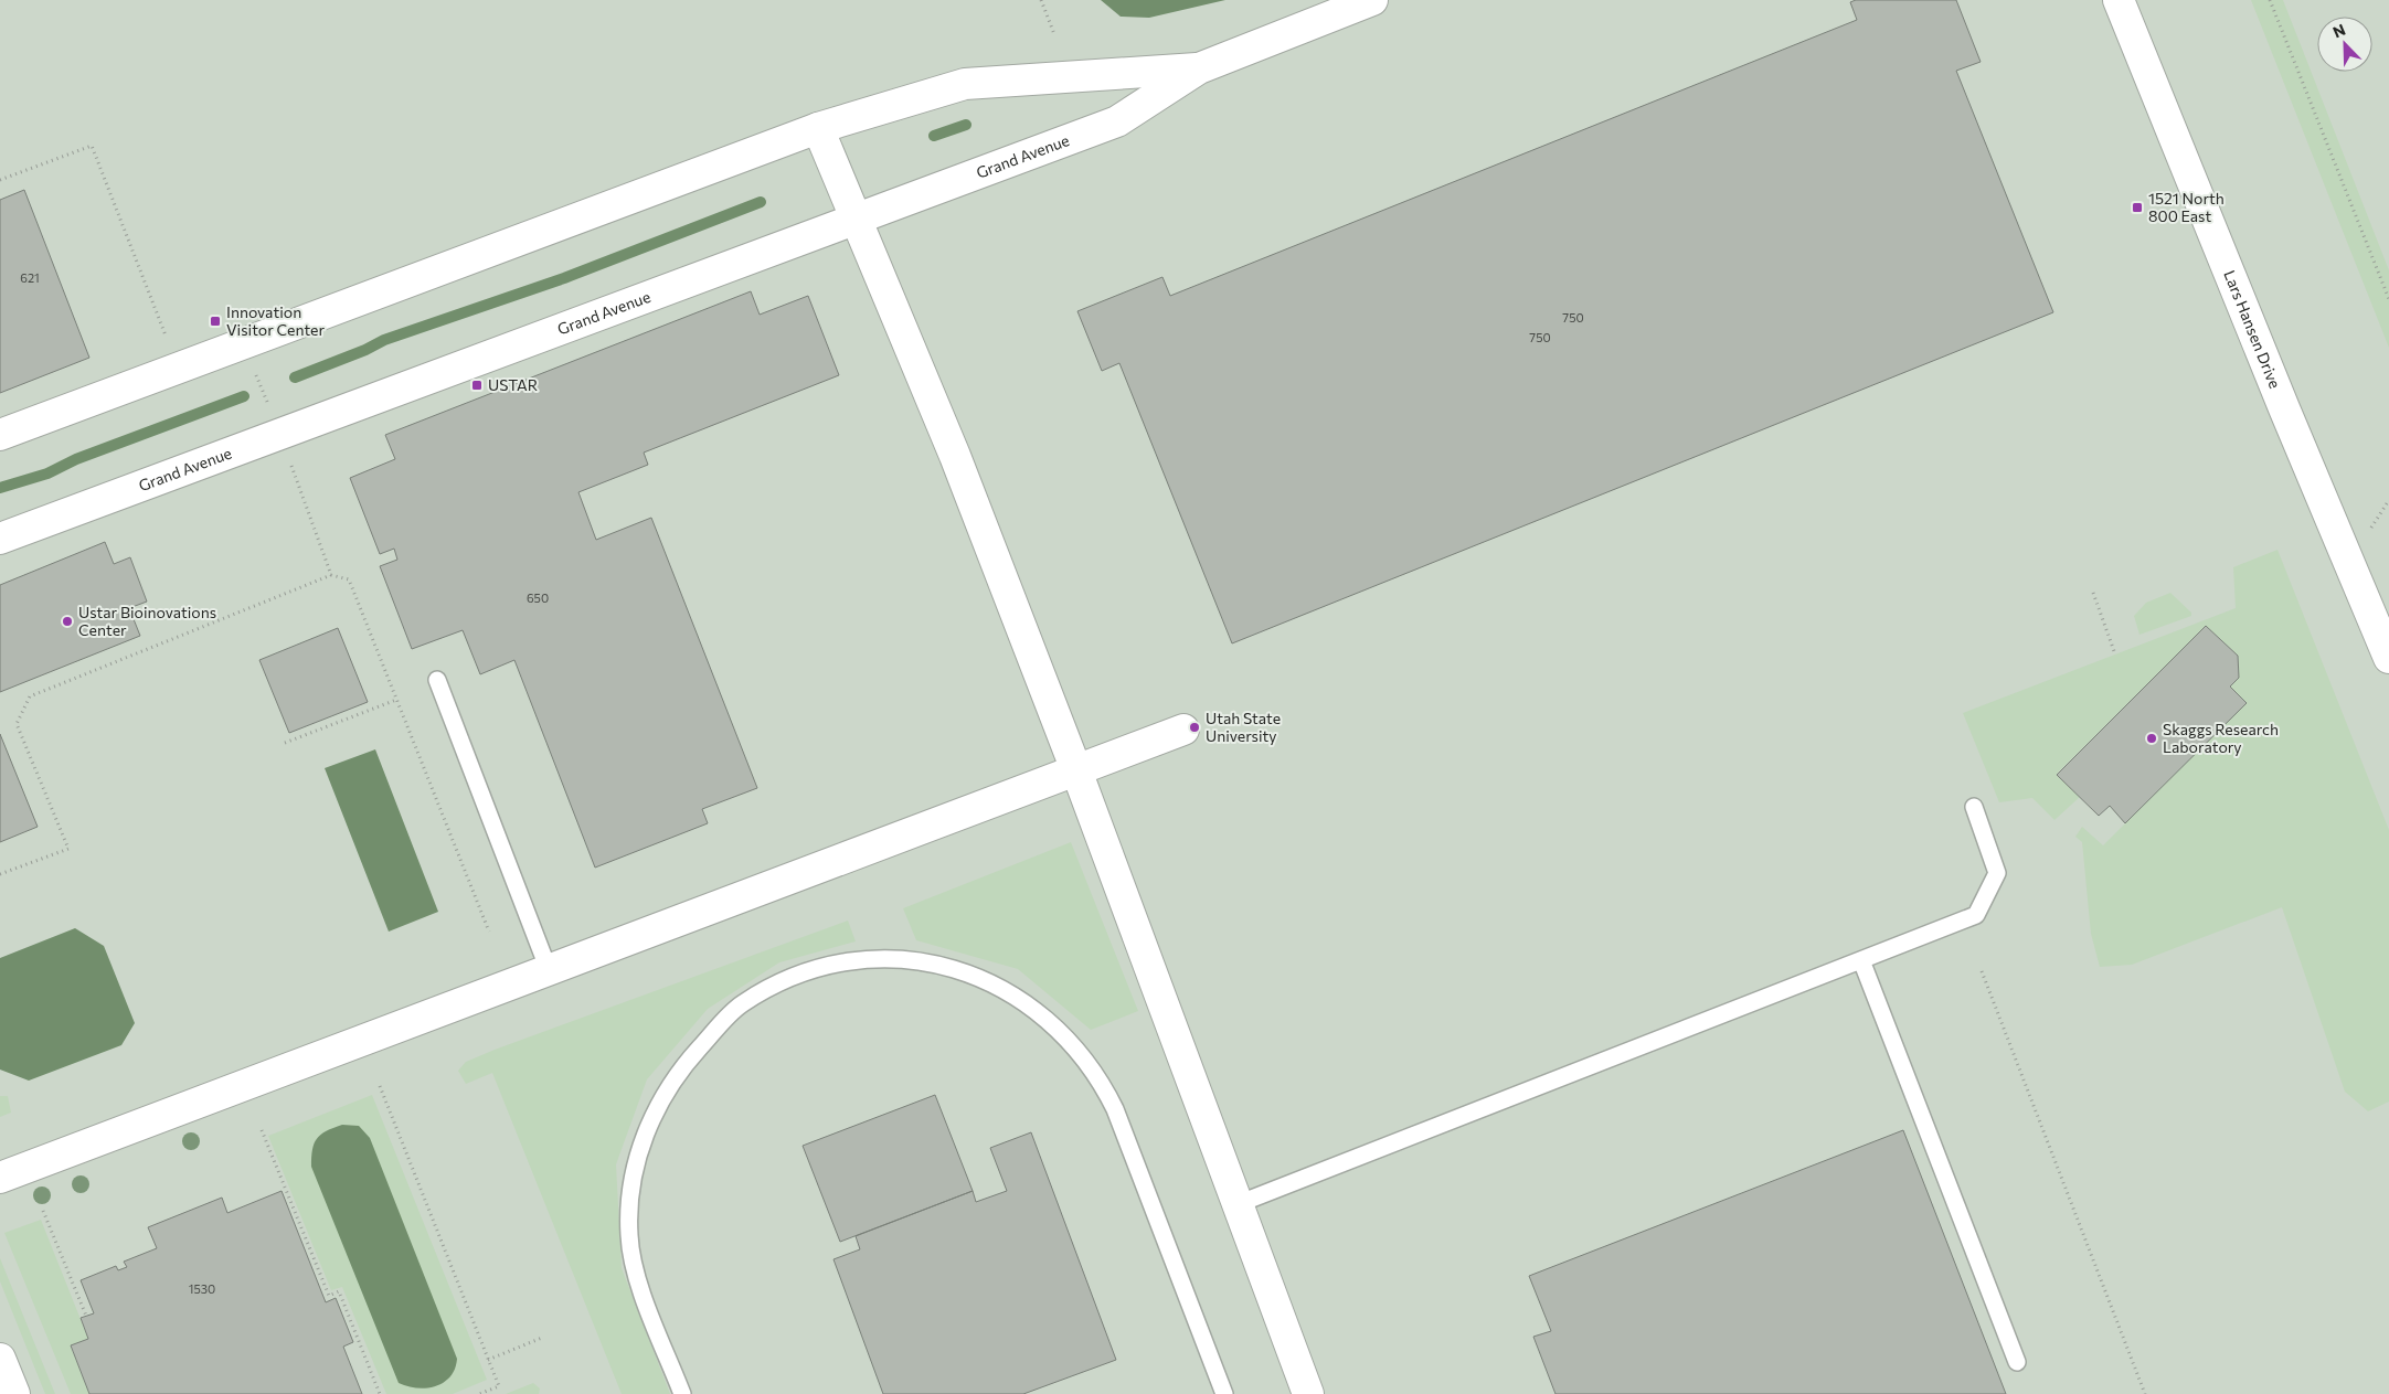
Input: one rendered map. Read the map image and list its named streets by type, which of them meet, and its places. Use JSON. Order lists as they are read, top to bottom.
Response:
{
  "streets": {
    "street": ["Grand Avenue", "Lars Hansen Drive"]
  },
  "places": {
    "transit": ["1521 North 800 East", "Innovation Visitor Center", "USTAR"],
    "other": ["Ustar Bioinovations Center", "Utah State University", "Skaggs Research Laboratory"]
  },
  "house_numbers": [
    "621",
    "750",
    "750",
    "650",
    "1530"
  ],
  "north": "top left"
}
